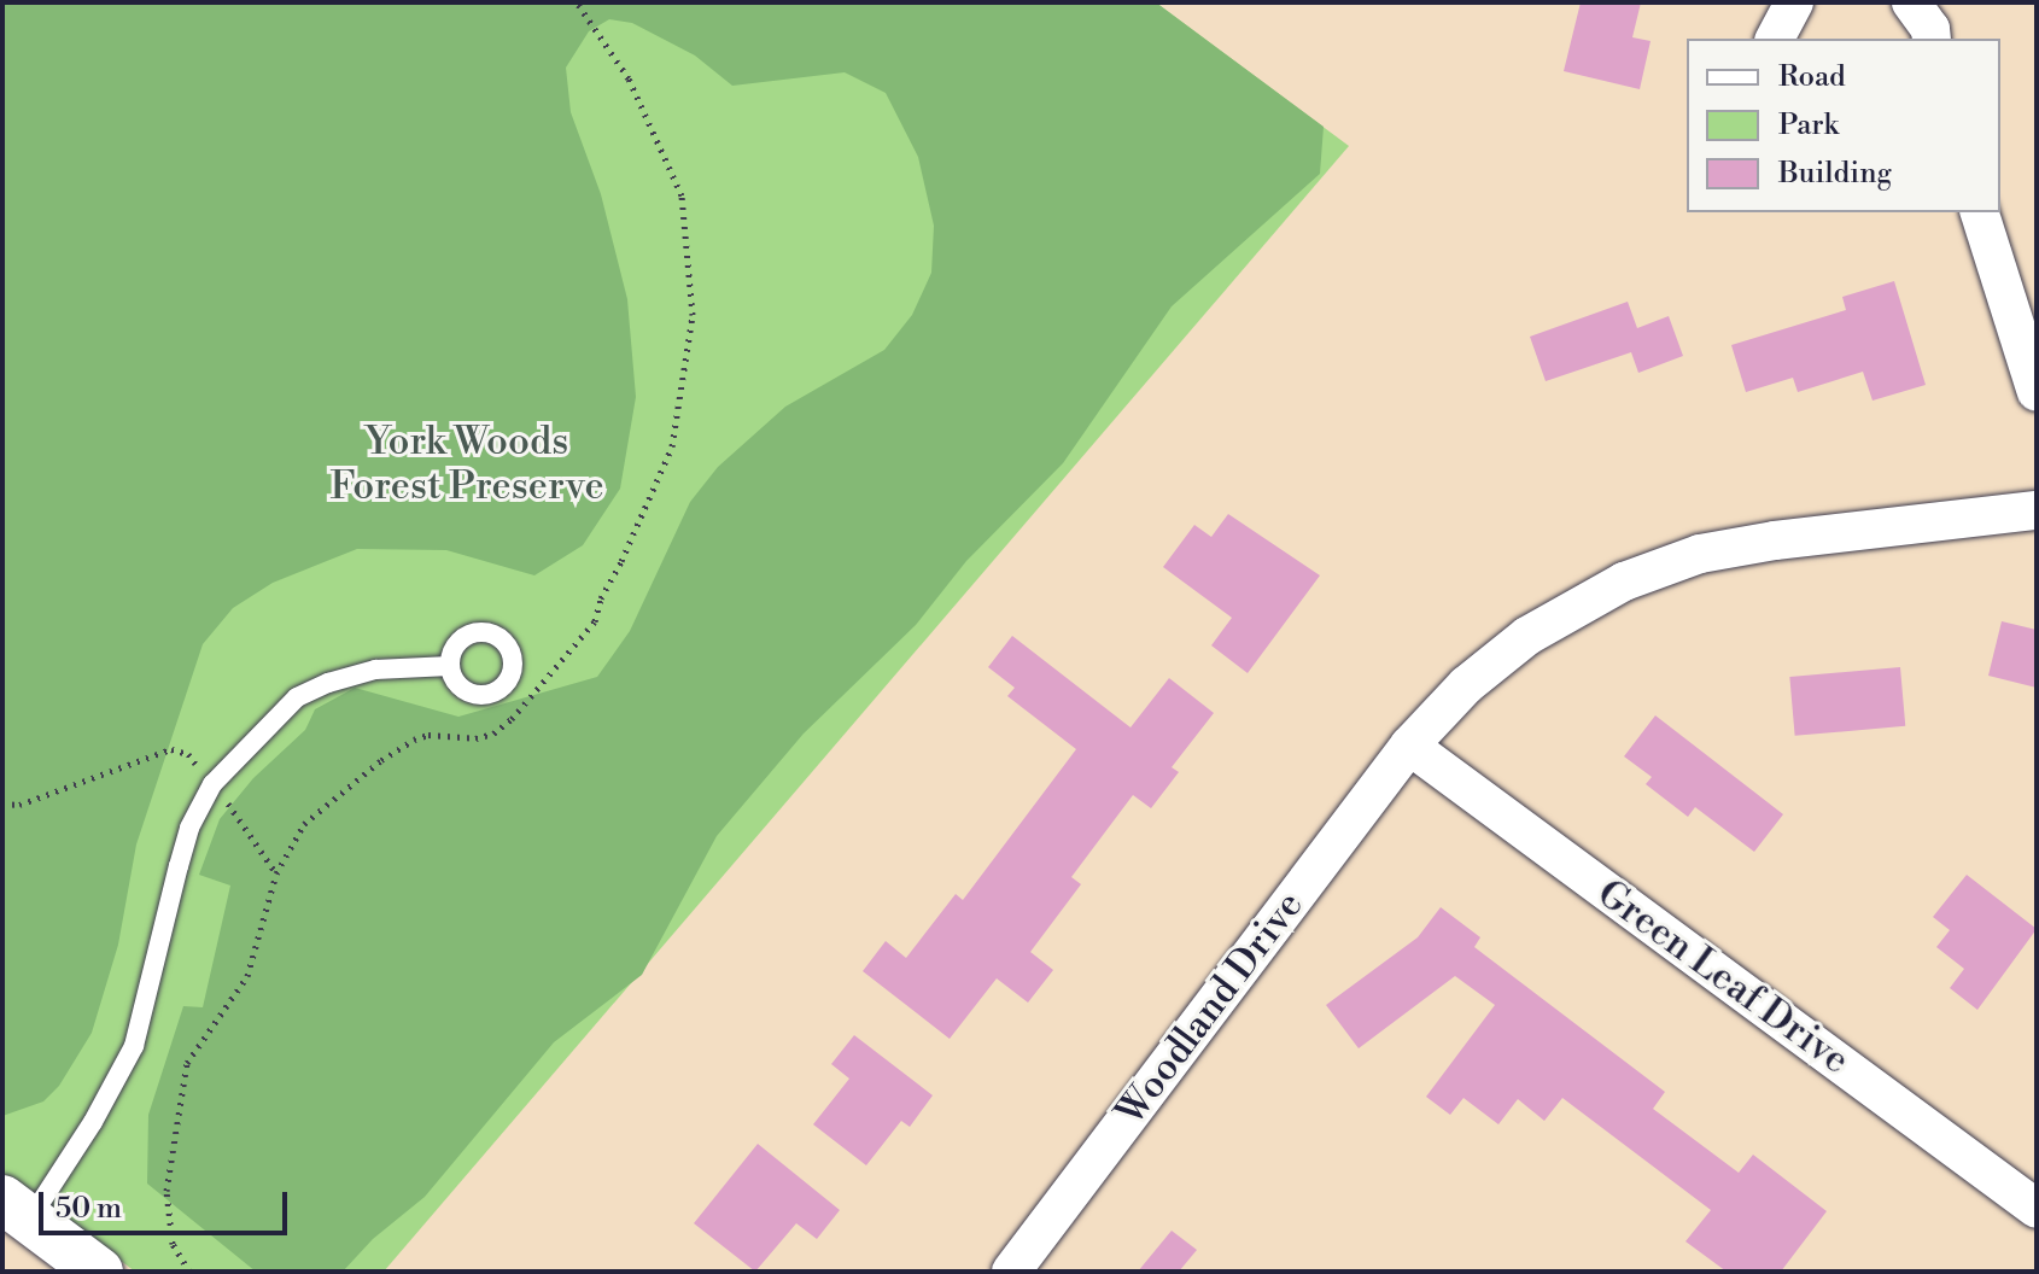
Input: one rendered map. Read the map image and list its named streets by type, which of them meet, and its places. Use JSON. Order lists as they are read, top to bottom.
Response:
{
  "streets": {
    "street": ["Green Leaf Drive", "Woodland Drive"]
  },
  "crossings": [
    ["Green Leaf Drive", "Woodland Drive"]
  ],
  "parks": ["York Woods Forest Preserve"],
  "legend": ["Road", "Park", "Building"],
  "scale_bar": "50 m"
}
